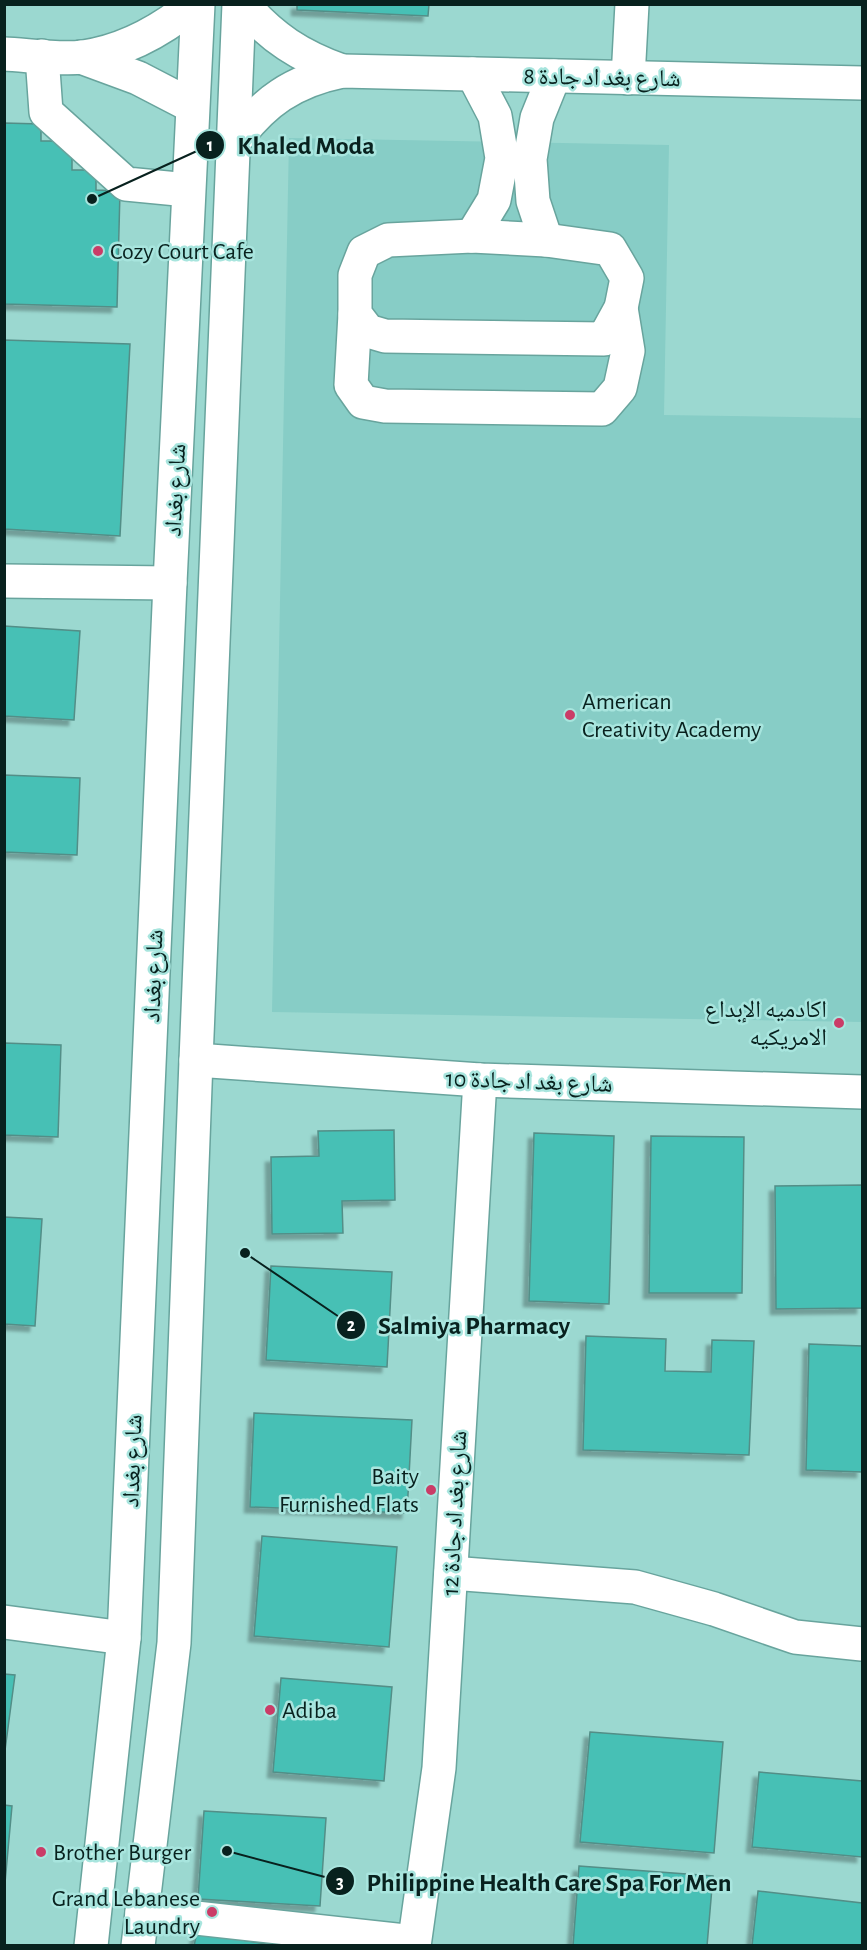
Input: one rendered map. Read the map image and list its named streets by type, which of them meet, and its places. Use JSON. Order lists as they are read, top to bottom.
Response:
{
  "streets": {
    "main road": [
      "شارع بغد اد جادة 8",
      "شارع بغداد",
      "شارع بغد اد جادة 10",
      "شارع بغد اد جادة 12"
    ]
  },
  "crossings": [
    ["شارع بغد اد جادة 8", "شارع بغداد"],
    ["شارع بغداد", "شارع بغد اد جادة 10"],
    ["شارع بغد اد جادة 10", "شارع بغد اد جادة 12"]
  ],
  "places": [
    "Khaled Moda",
    "Cozy Court Cafe",
    "American Creativity Academy",
    "اكادميه الإبداع الامريكيه",
    "Salmiya Pharmacy",
    "Baity Furnished Flats",
    "Adiba",
    "Philippine Health Care Spa For Men",
    "Brother Burger",
    "Grand Lebanese Laundry"
  ]
}
